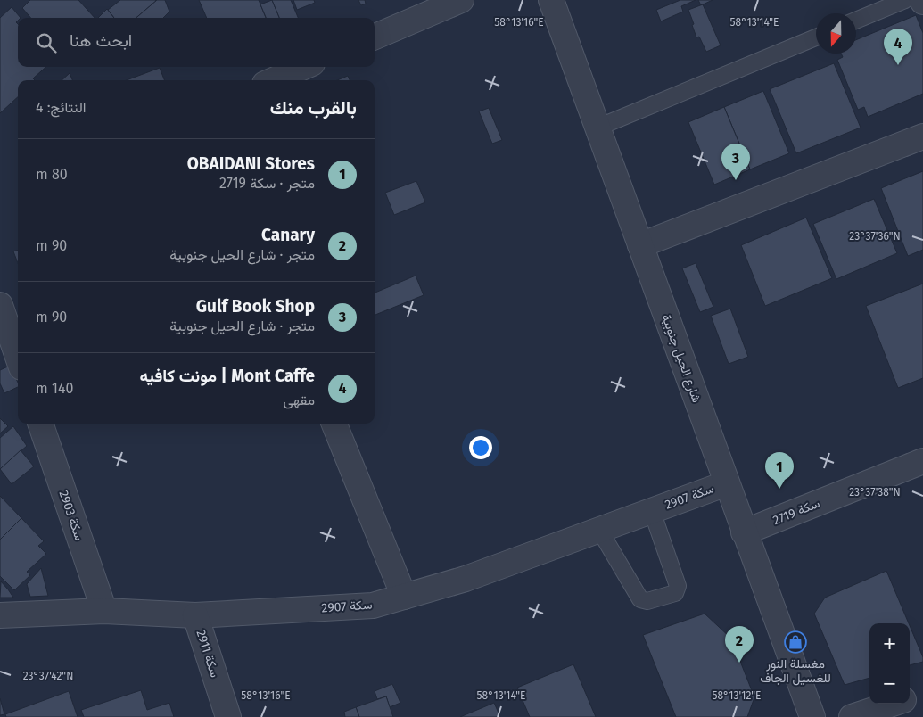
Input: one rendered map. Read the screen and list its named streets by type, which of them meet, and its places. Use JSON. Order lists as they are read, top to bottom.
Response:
{
  "streets": {
    "street": [
      "شارع الحيل جنوبية",
      "سكة 2907",
      "سكة 2719",
      "سكة 2903",
      "سكة 2911"
    ]
  },
  "crossings": [
    ["شارع الحيل جنوبية", "سكة 2907"],
    ["شارع الحيل جنوبية", "سكة 2719"],
    ["سكة 2907", "سكة 2903"],
    ["سكة 2907", "سكة 2911"]
  ],
  "places": {
    "shop": ["مغسلة النور للغسيل الجاف"]
  },
  "north": "bottom",
  "page": {
    "search": "ابحث هنا",
    "pins": [
      "4",
      "3",
      "1",
      "2"
    ],
    "heading": ["بالقرب منك", "النتائج: 4"],
    "list": [
      {
        "mark": "1",
        "name": "OBAIDANI Stores",
        "note": "متجر · سكة 2719",
        "value": "80 m"
      },
      {
        "mark": "2",
        "name": "Canary",
        "note": "متجر · شارع الحيل جنوبية",
        "value": "90 m"
      },
      {
        "mark": "3",
        "name": "Gulf Book Shop",
        "note": "متجر · شارع الحيل جنوبية",
        "value": "90 m"
      },
      {
        "mark": "4",
        "name": "Mont Caffe | مونت كافيه",
        "note": "مقهى",
        "value": "140 m"
      }
    ],
    "map_buttons": ["+", "−"]
  },
  "coordinates": [
    "58°13'16\"E",
    "58°13'14\"E",
    "23°37'36\"N",
    "23°37'38\"N",
    "23°37'42\"N",
    "58°13'12\"E"
  ]
}
